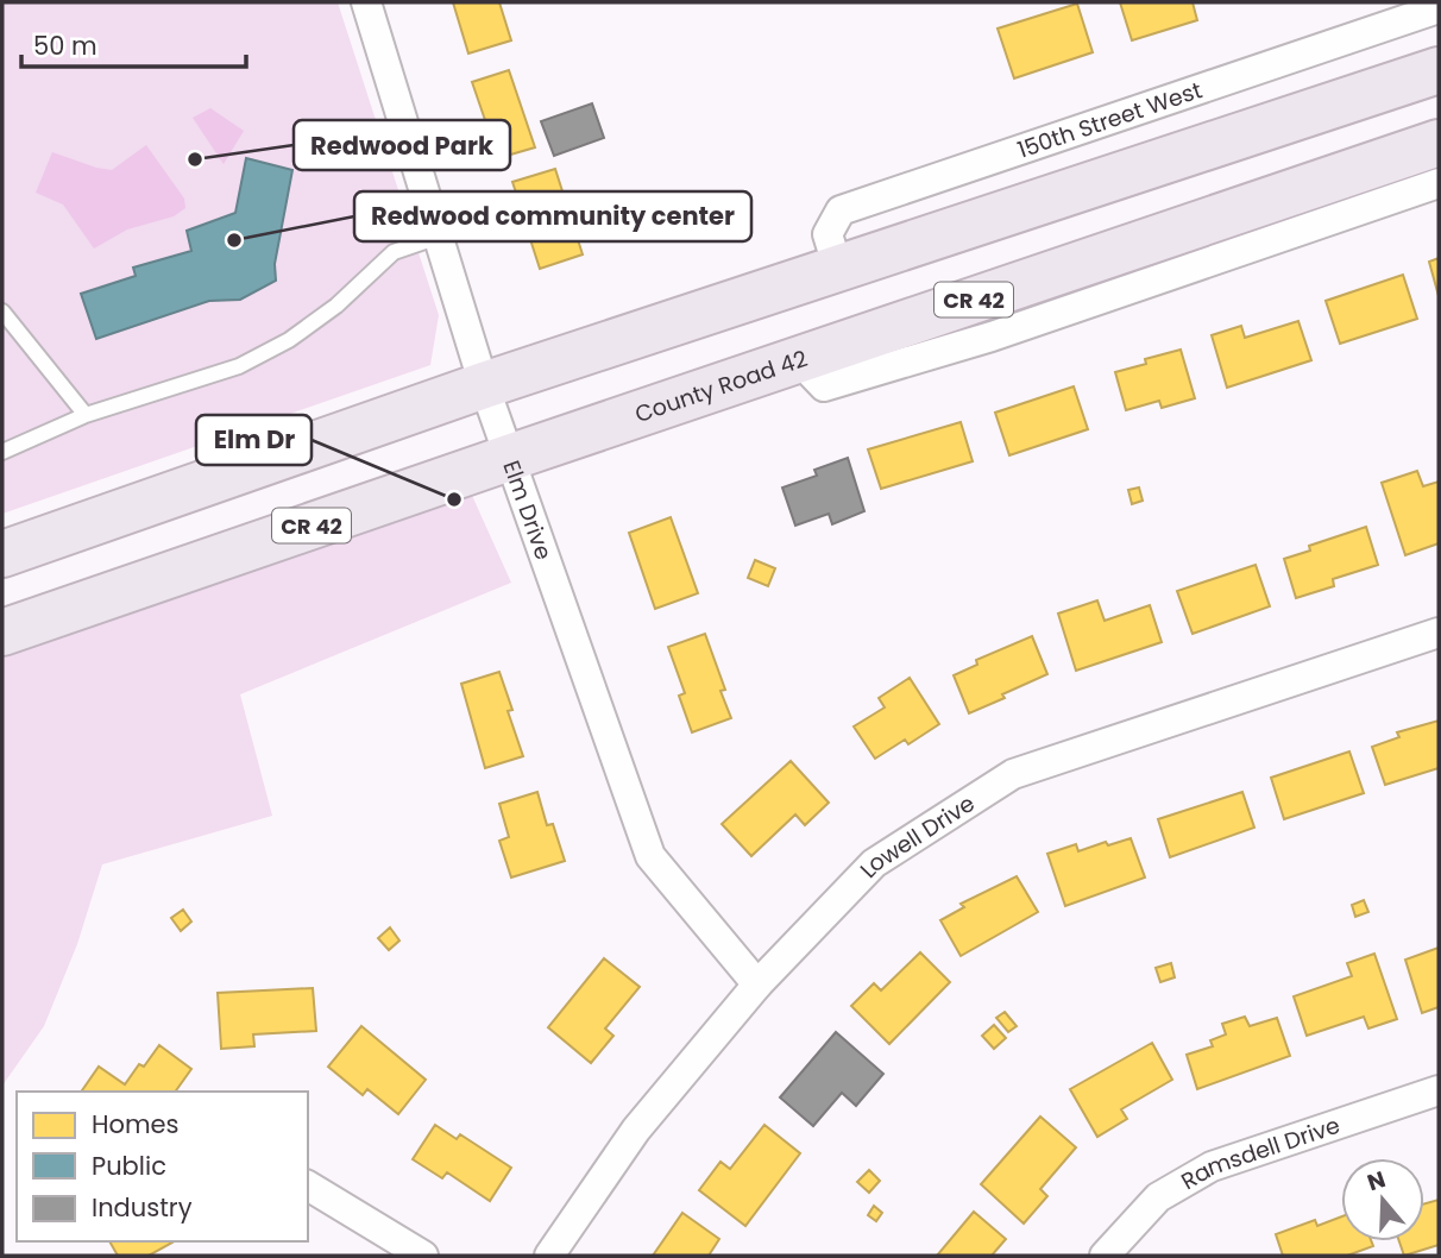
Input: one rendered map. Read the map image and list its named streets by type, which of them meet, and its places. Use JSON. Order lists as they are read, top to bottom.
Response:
{
  "streets": {
    "highway": ["CR 42", "County Road 42"],
    "street": [
      "150th Street West",
      "Elm Drive",
      "Lowell Drive",
      "Ramsdell Drive"
    ]
  },
  "crossings": [
    ["County Road 42", "Elm Drive"],
    ["Elm Drive", "Lowell Drive"]
  ],
  "places": ["Redwood Park", "Redwood community center", "Elm Dr"],
  "legend": ["Homes", "Public", "Industry"],
  "scale_bar": "50 m",
  "north": "top"
}
